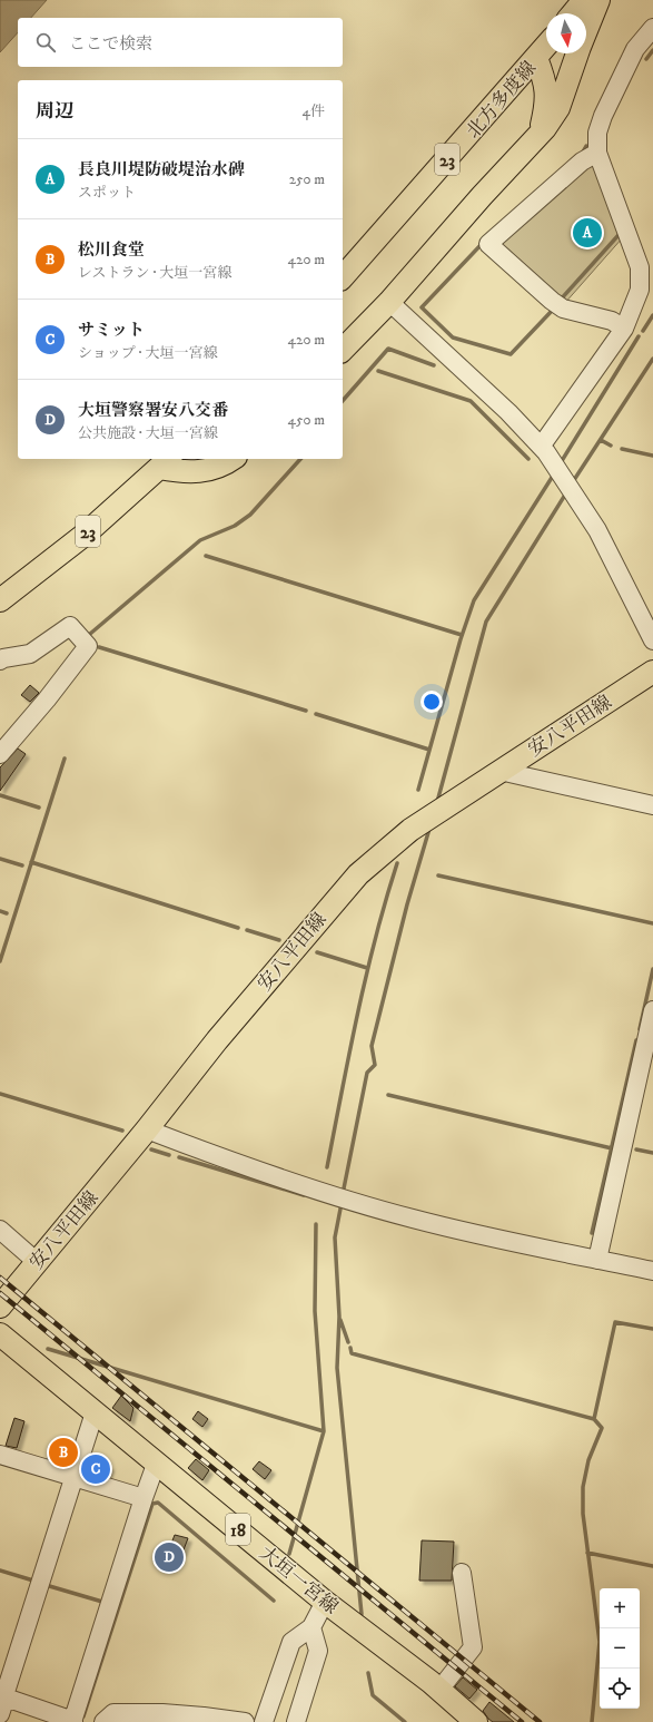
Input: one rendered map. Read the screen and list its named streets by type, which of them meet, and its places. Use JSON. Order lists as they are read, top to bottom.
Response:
{
  "streets": {
    "main road": [
      "北方多度線",
      "23",
      "安八平田線",
      "18",
      "大垣一宮線"
    ]
  },
  "north": "bottom",
  "page": {
    "search": "ここで検索",
    "heading": ["周辺", "4件"],
    "list": [
      {
        "mark": "A",
        "name": "長良川堤防破堤治水碑",
        "note": "スポット",
        "value": "250 m"
      },
      {
        "mark": "B",
        "name": "松川食堂",
        "note": "レストラン · 大垣一宮線",
        "value": "420 m"
      },
      {
        "mark": "C",
        "name": "サミット",
        "note": "ショップ · 大垣一宮線",
        "value": "420 m"
      },
      {
        "mark": "D",
        "name": "大垣警察署安八交番",
        "note": "公共施設 · 大垣一宮線",
        "value": "450 m"
      }
    ],
    "pins": [
      "A",
      "B",
      "C",
      "D"
    ],
    "map_buttons": ["+", "−"]
  }
}
